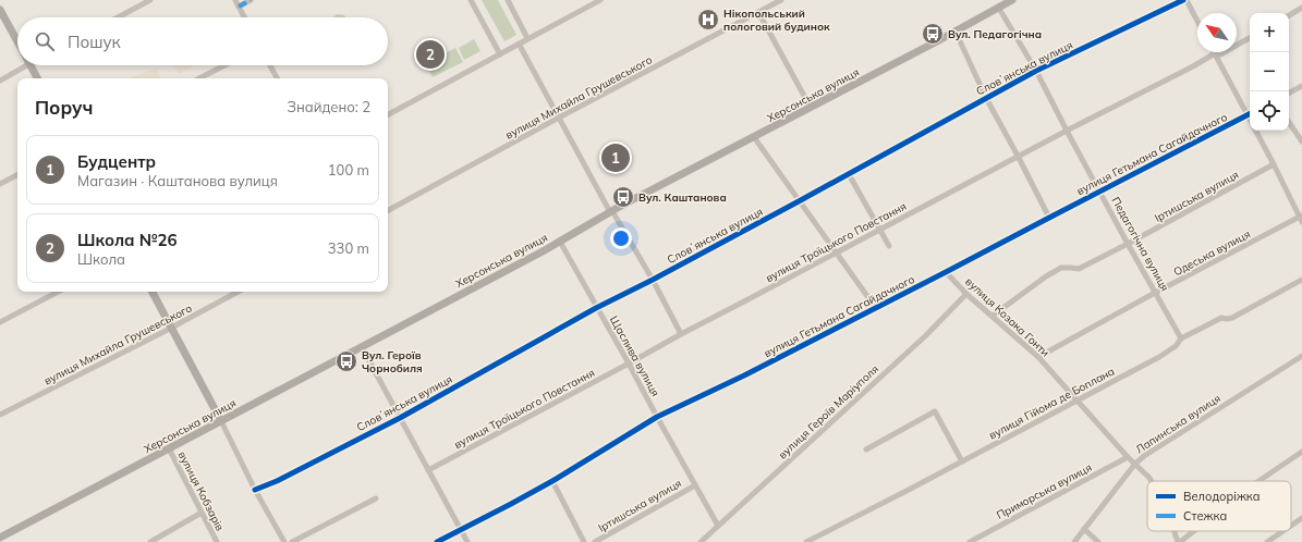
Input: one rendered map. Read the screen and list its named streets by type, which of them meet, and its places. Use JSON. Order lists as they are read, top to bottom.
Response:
{
  "streets": {
    "main road": ["Херсонська вулиця"],
    "street": [
      "Словʼянська вулиця",
      "вулиця Михайла Грушевського",
      "вулиця Гетьмана Сагайдачного",
      "Іртишська вулиця",
      "вулиця Троїцького Повстання",
      "Педагогічна вулиця",
      "Одеська вулиця",
      "вулиця Козака Гонти",
      "Щаслива вулиця",
      "вулиця Гійома де Боплана",
      "вулиця Героїв Маріуполя",
      "Лапинська вулиця",
      "вулиця Кобзарів",
      "Приморська вулиця"
    ]
  },
  "crossings": [
    ["Словʼянська вулиця", "Педагогічна вулиця"],
    ["Словʼянська вулиця", "Щаслива вулиця"],
    ["Херсонська вулиця", "Педагогічна вулиця"],
    ["Херсонська вулиця", "Щаслива вулиця"],
    ["Херсонська вулиця", "вулиця Кобзарів"],
    ["вулиця Гетьмана Сагайдачного", "Педагогічна вулиця"],
    ["вулиця Гетьмана Сагайдачного", "вулиця Козака Гонти"],
    ["вулиця Гетьмана Сагайдачного", "Щаслива вулиця"],
    ["Іртишська вулиця", "Педагогічна вулиця"],
    ["Іртишська вулиця", "вулиця Козака Гонти"],
    ["Іртишська вулиця", "Щаслива вулиця"],
    ["вулиця Троїцького Повстання", "Педагогічна вулиця"],
    ["вулиця Троїцького Повстання", "Щаслива вулиця"],
    ["Педагогічна вулиця", "Одеська вулиця"],
    ["Педагогічна вулиця", "вулиця Гійома де Боплана"],
    ["Одеська вулиця", "вулиця Козака Гонти"],
    ["вулиця Козака Гонти", "вулиця Гійома де Боплана"],
    ["вулиця Козака Гонти", "вулиця Героїв Маріуполя"],
    ["вулиця Козака Гонти", "Лапинська вулиця"],
    ["вулиця Козака Гонти", "Приморська вулиця"],
    ["Щаслива вулиця", "вулиця Героїв Маріуполя"]
  ],
  "places": {
    "hospital": ["Нікопольський пологовий будинок"],
    "bus stop": ["Вул. Педагогічна", "Вул. Каштанова", "Вул. Героїв Чорнобиля"]
  },
  "legend": ["Велодоріжка", "Стежка"],
  "north": "top left",
  "page": {
    "map_buttons": ["+", "−"],
    "search": "Пошук",
    "pins": ["2", "1"],
    "heading": ["Поруч", "Знайдено: 2"],
    "list": [
      {
        "mark": "1",
        "name": "Будцентр",
        "note": "Магазин · Каштанова вулиця",
        "value": "100 m"
      },
      {
        "mark": "2",
        "name": "Школа №26",
        "note": "Школа",
        "value": "330 m"
      }
    ]
  }
}
